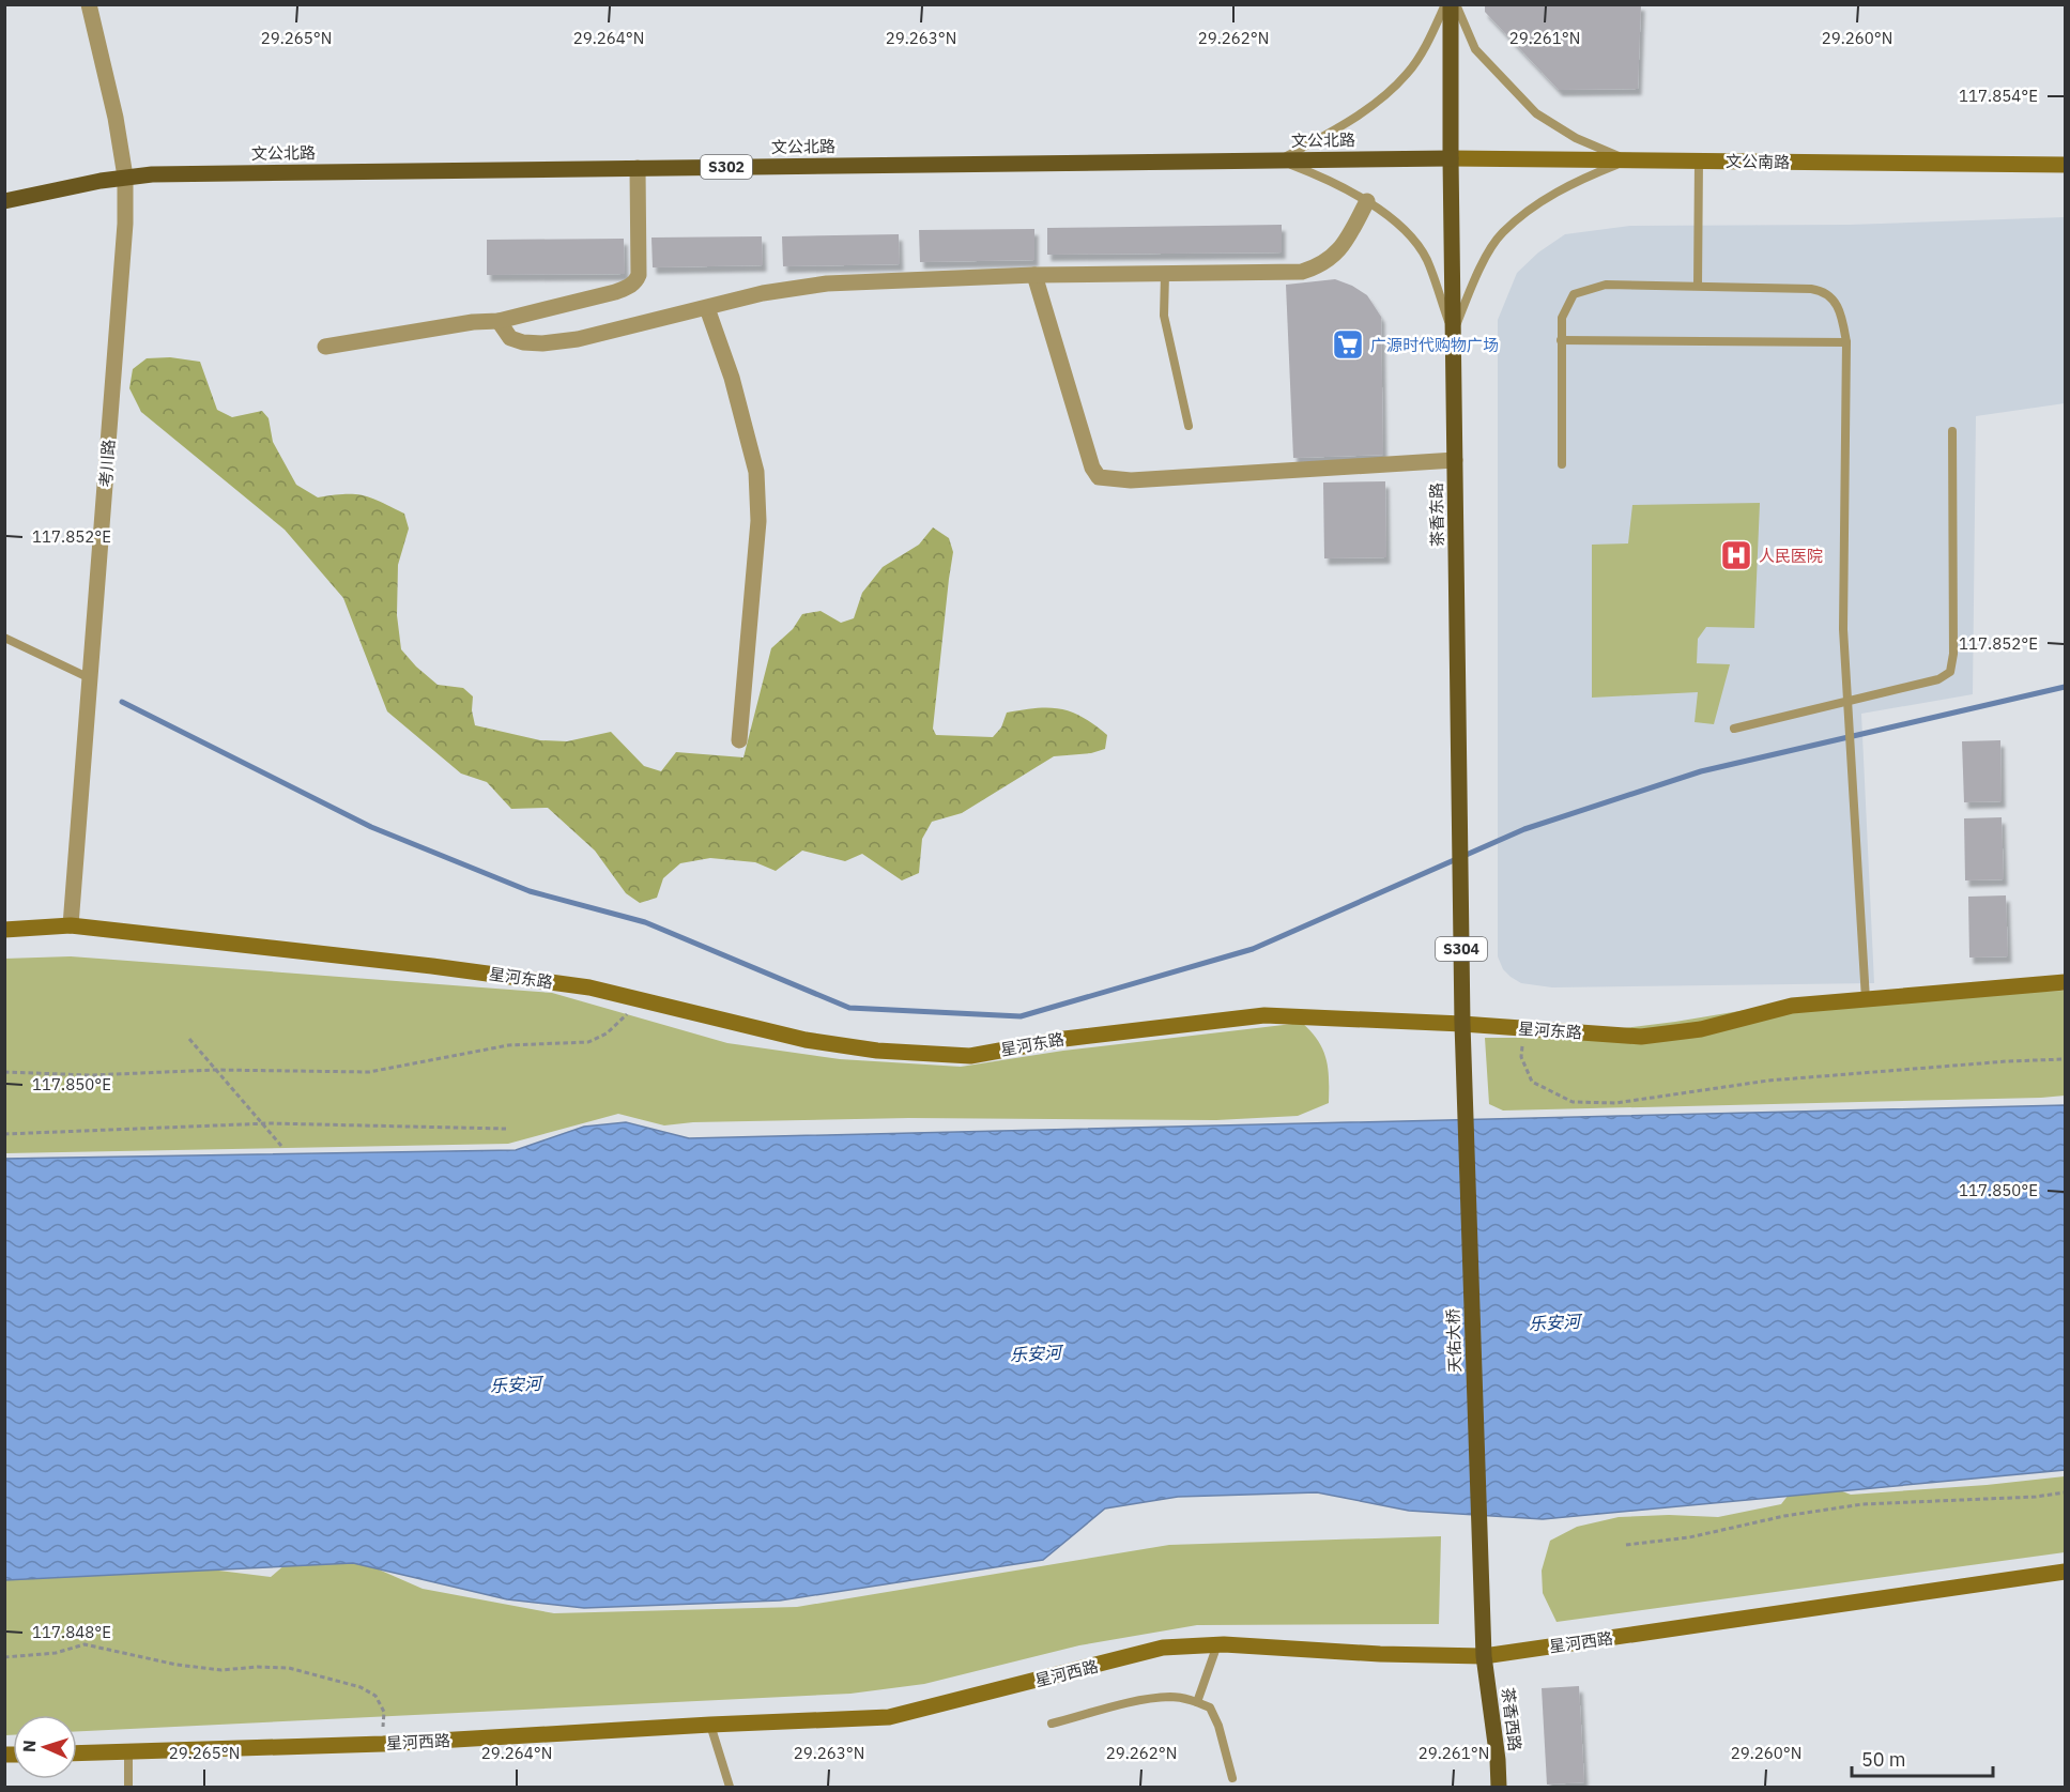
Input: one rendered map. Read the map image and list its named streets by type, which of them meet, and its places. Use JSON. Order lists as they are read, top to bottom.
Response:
{
  "streets": {
    "main road": [
      "文公北路",
      "S302",
      "茶香东路",
      "S304",
      "天佑大桥",
      "茶香西路"
    ],
    "street": [
      "文公南路",
      "考川路",
      "星河东路",
      "星河西路"
    ]
  },
  "crossings": [
    ["文公北路", "文公南路"],
    ["文公北路", "考川路"],
    ["文公北路", "茶香东路"],
    ["文公南路", "茶香东路"],
    ["考川路", "星河东路"],
    ["茶香东路", "星河东路"],
    ["茶香东路", "天佑大桥"],
    ["星河东路", "天佑大桥"],
    ["天佑大桥", "星河西路"],
    ["天佑大桥", "茶香西路"],
    ["星河西路", "茶香西路"]
  ],
  "water": ["乐安河"],
  "places": {
    "supermarket": ["广源时代购物广场"],
    "hospital": ["人民医院"]
  },
  "scale_bar": "50 m",
  "north": "left",
  "coordinates": [
    "29.265°N",
    "29.264°N",
    "29.263°N",
    "29.262°N",
    "29.261°N",
    "29.260°N",
    "117.854°E",
    "117.852°E",
    "117.850°E",
    "117.848°E"
  ]
}
